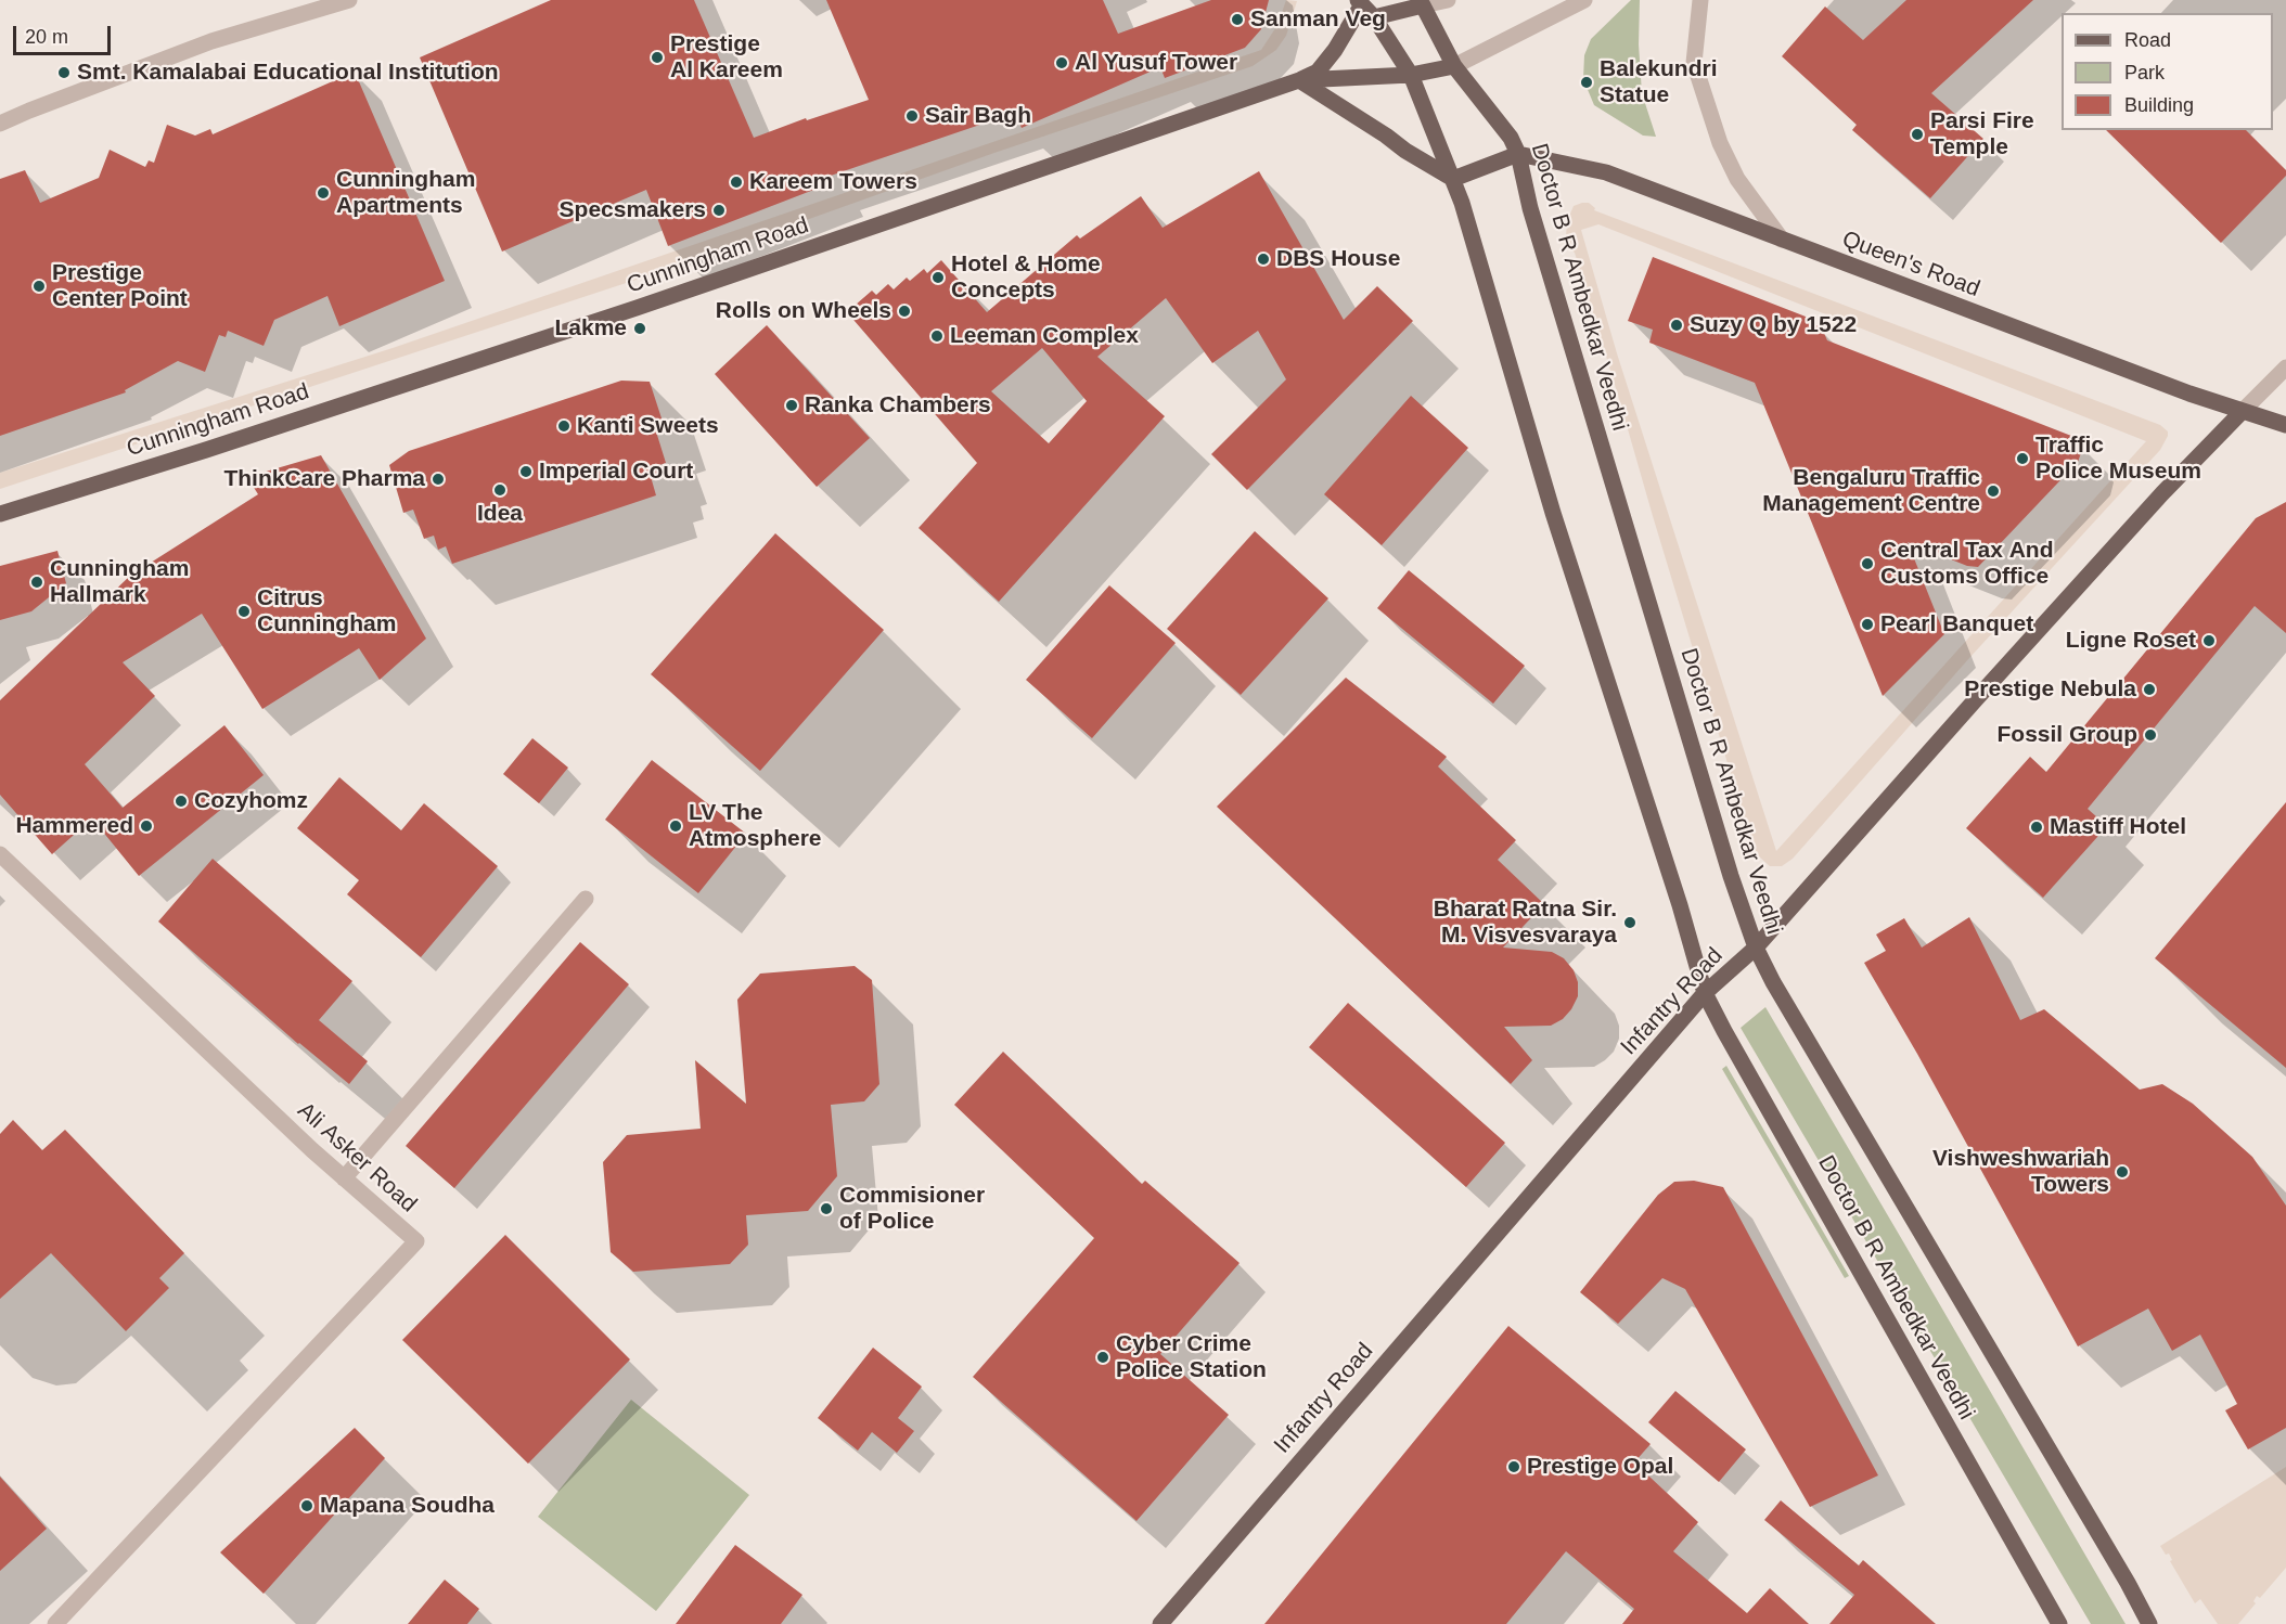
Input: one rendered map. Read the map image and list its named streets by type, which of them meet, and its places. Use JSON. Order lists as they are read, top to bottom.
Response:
{
  "streets": {
    "main road": [
      "Cunningham Road",
      "Queen's Road",
      "Doctor B R Ambedkar Veedhi",
      "Infantry Road"
    ],
    "street": ["Ali Asker Road"]
  },
  "crossings": [
    ["Cunningham Road", "Doctor B R Ambedkar Veedhi"],
    ["Queen's Road", "Doctor B R Ambedkar Veedhi"],
    ["Queen's Road", "Infantry Road"],
    ["Doctor B R Ambedkar Veedhi", "Infantry Road"]
  ],
  "places": [
    "Sanman Veg",
    "Prestige Al Kareem",
    "Al Yusuf Tower",
    "Smt. Kamalabai Educational Institution",
    "Balekundri Statue",
    "Sair Bagh",
    "Parsi Fire Temple",
    "Kareem Towers",
    "Cunningham Apartments",
    "Specsmakers",
    "DBS House",
    "Hotel & Home Concepts",
    "Prestige Center Point",
    "Rolls on Wheels",
    "Suzy Q by 1522",
    "Lakme",
    "Leeman Complex",
    "Ranka Chambers",
    "Kanti Sweets",
    "Traffic Police Museum",
    "Imperial Court",
    "ThinkCare Pharma",
    "Idea",
    "Bengaluru Traffic Management Centre",
    "Central Tax And Customs Office",
    "Cunningham Hallmark",
    "Citrus Cunningham",
    "Pearl Banquet",
    "Ligne Roset",
    "Prestige Nebula",
    "Fossil Group",
    "Cozyhomz",
    "Hammered",
    "LV The Atmosphere",
    "Mastiff Hotel",
    "Bharat Ratna Sir. M. Visvesvaraya",
    "Vishweshwariah Towers",
    "Commisioner of Police",
    "Cyber Crime Police Station",
    "Prestige Opal",
    "Mapana Soudha"
  ],
  "legend": ["Road", "Park", "Building"],
  "scale_bar": "20 m"
}
